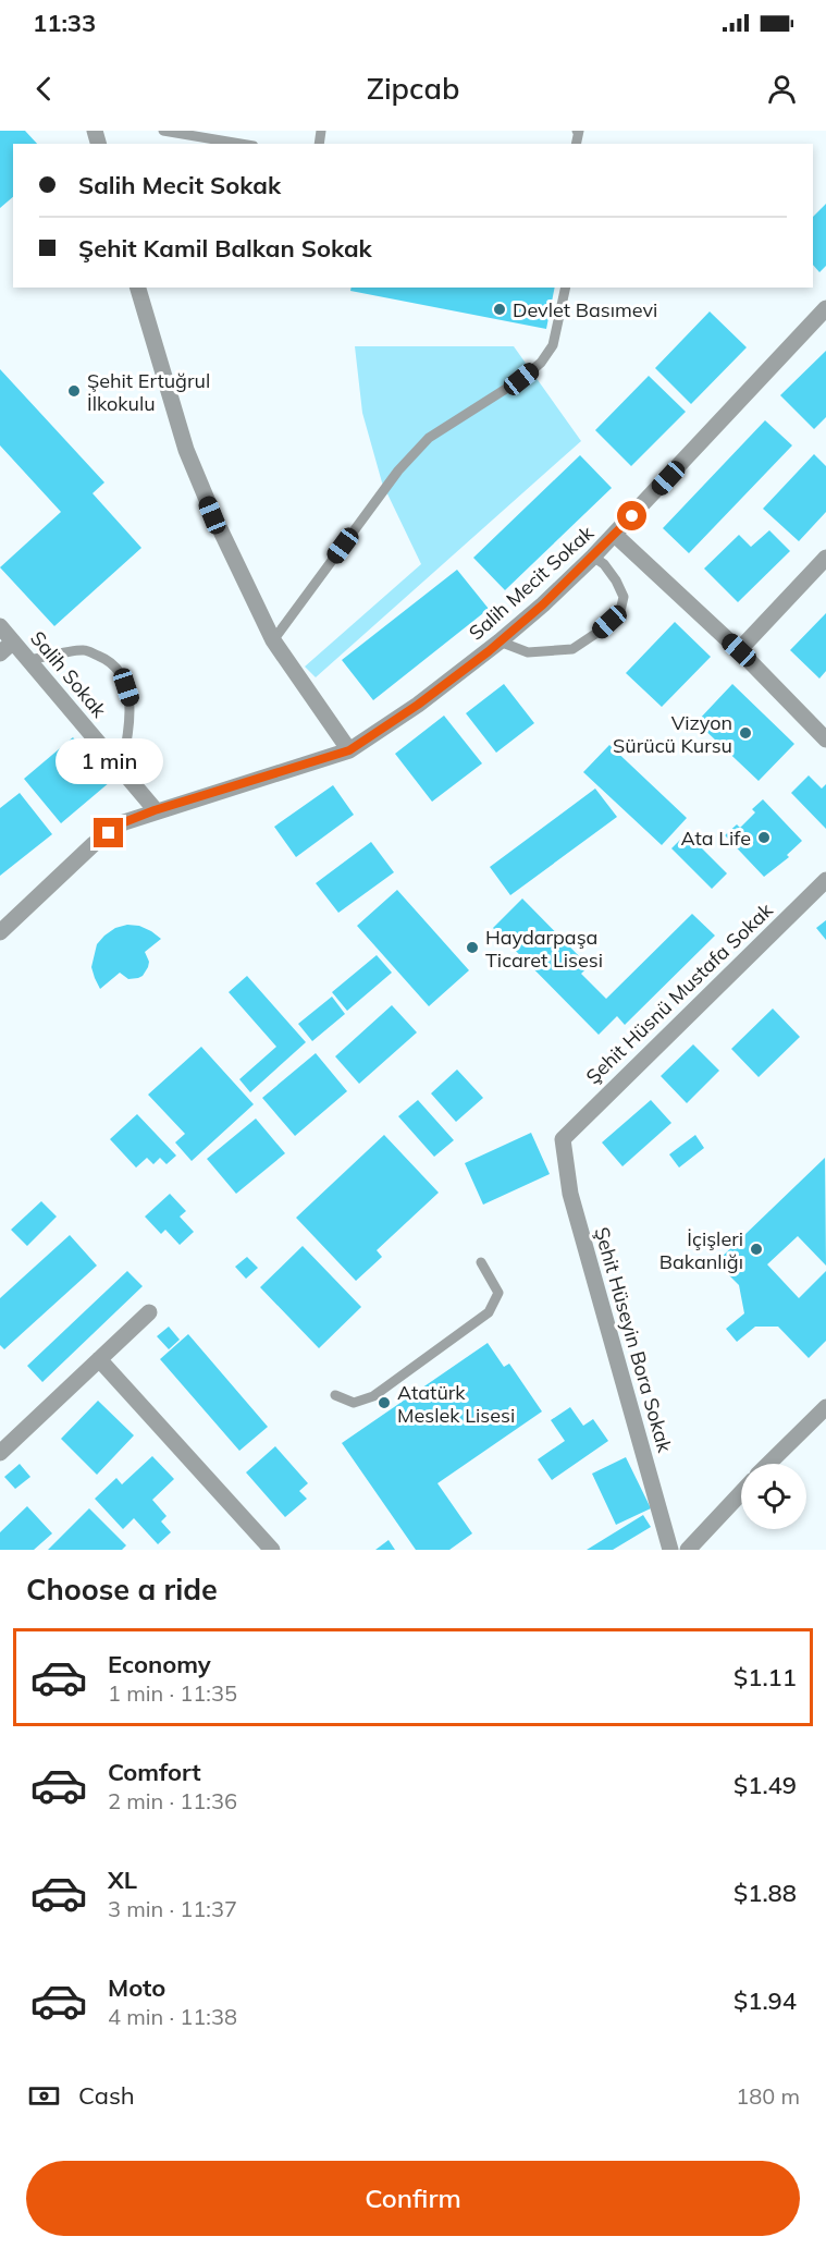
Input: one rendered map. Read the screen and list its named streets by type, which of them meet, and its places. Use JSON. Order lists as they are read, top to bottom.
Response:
{
  "streets": {
    "street": [
      "Salih Mecit Sokak",
      "Salih Sokak",
      "Şehit Hüsnü Mustafa Sokak",
      "Şehit Hüseyin Bora Sokak"
    ]
  },
  "crossings": [
    ["Salih Mecit Sokak", "Salih Sokak"],
    ["Şehit Hüsnü Mustafa Sokak", "Şehit Hüseyin Bora Sokak"]
  ],
  "places": [
    "Devlet Basımevi",
    "Şehit Ertuğrul İlkokulu",
    "Vizyon Sürücü Kursu",
    "Ata Life",
    "Haydarpaşa Ticaret Lisesi",
    "İçişleri Bakanlığı",
    "Atatürk Meslek Lisesi"
  ],
  "page": {
    "status": "11:33",
    "header": "Zipcab",
    "banner": ["Salih Mecit Sokak", "Şehit Kamil Balkan Sokak"],
    "bubble": "1 min",
    "heading": "Choose a ride",
    "list": [
      {
        "name": "Economy",
        "note": "1 min · 11:35",
        "value": "$1.11"
      },
      {
        "name": "Comfort",
        "note": "2 min · 11:36",
        "value": "$1.49"
      },
      {
        "name": "XL",
        "note": "3 min · 11:37",
        "value": "$1.88"
      },
      {
        "name": "Moto",
        "note": "4 min · 11:38",
        "value": "$1.94"
      }
    ],
    "pay": ["Cash", "180 m"],
    "buttons": "Confirm"
  }
}
